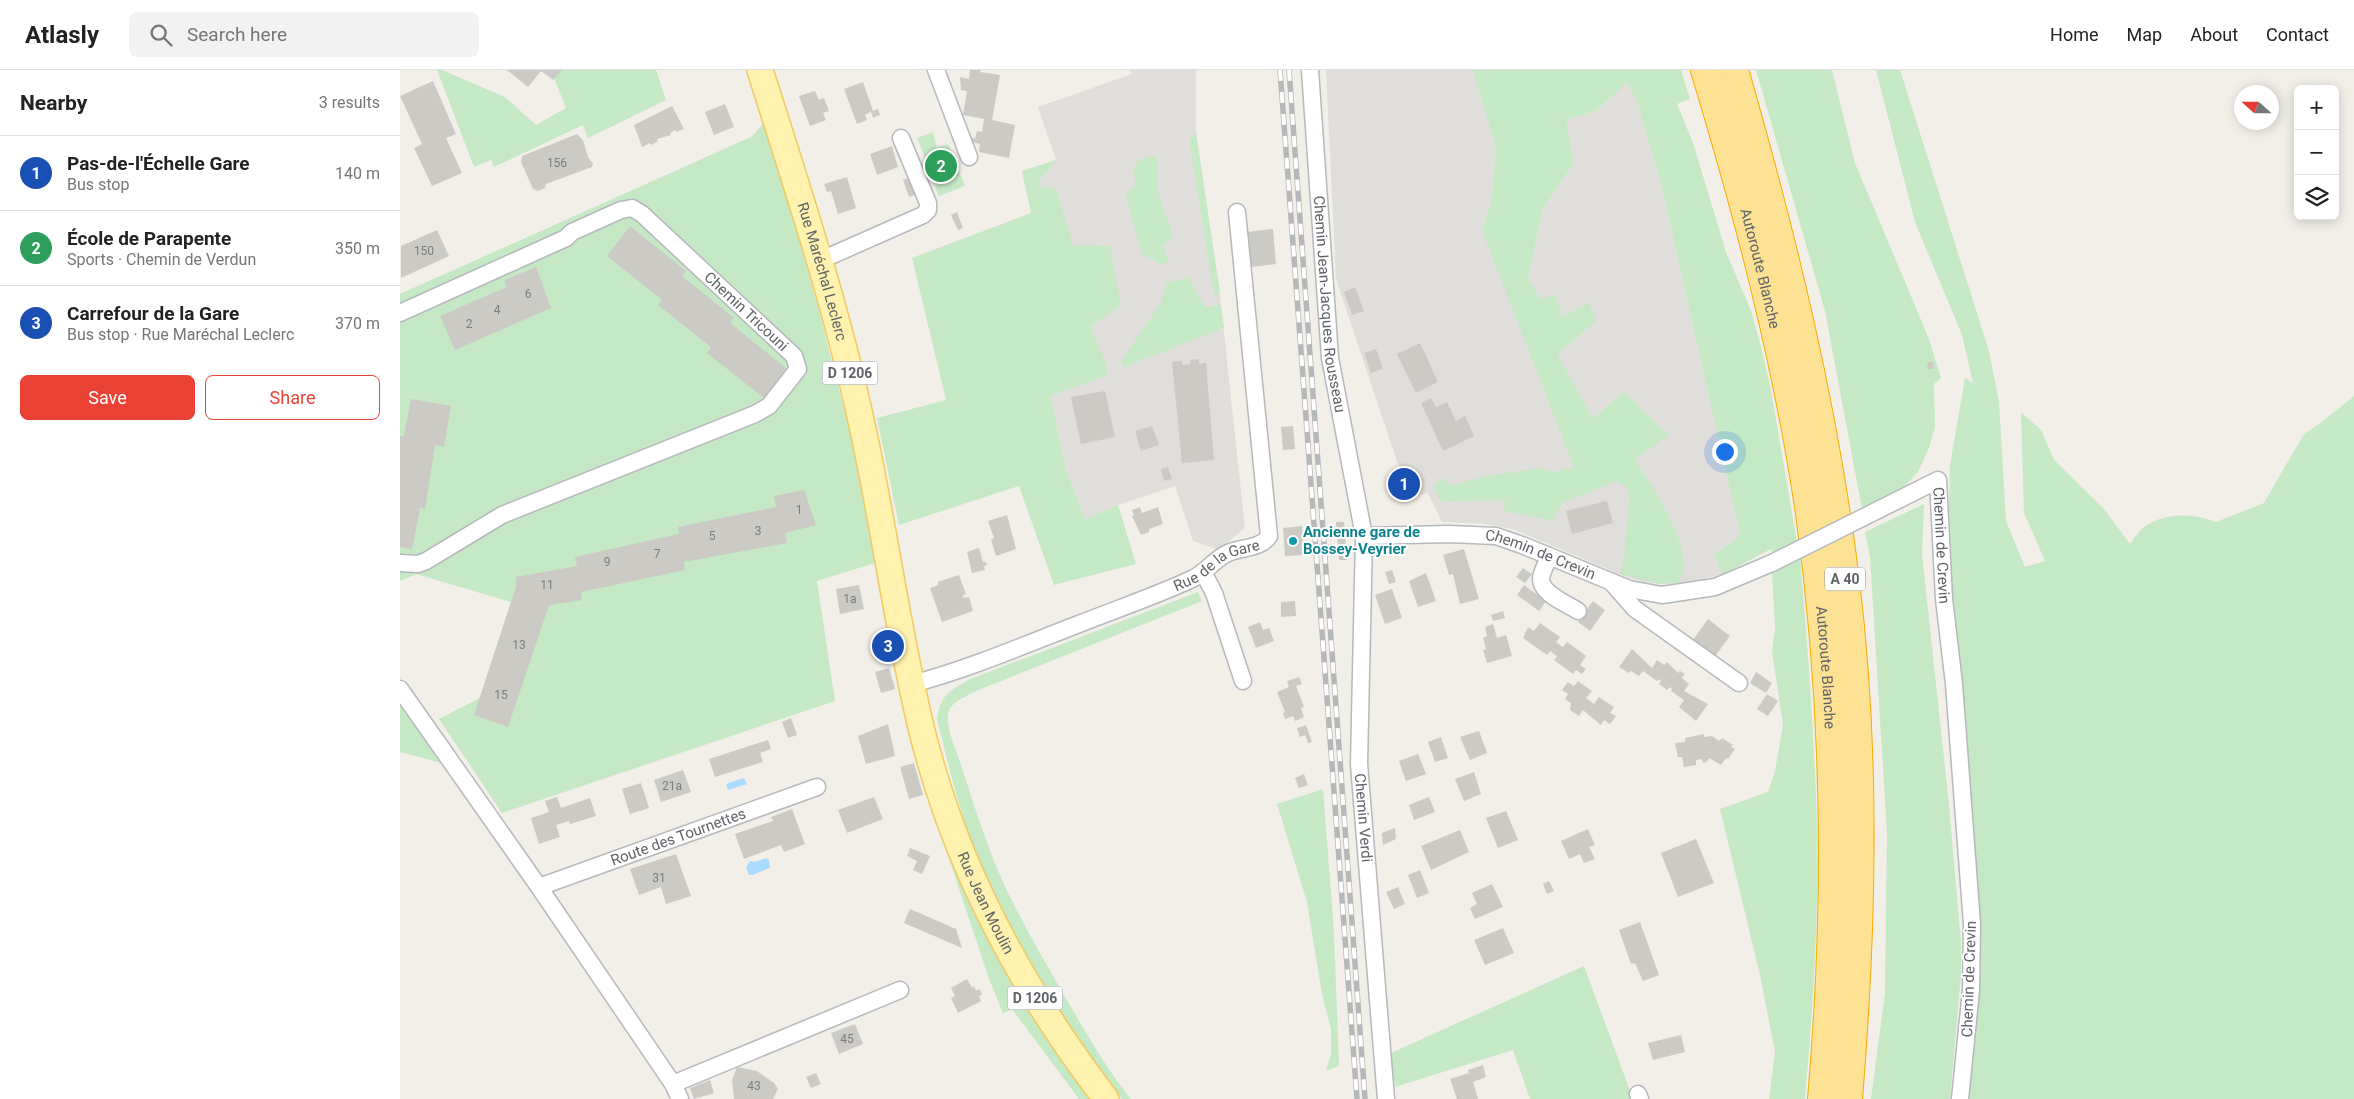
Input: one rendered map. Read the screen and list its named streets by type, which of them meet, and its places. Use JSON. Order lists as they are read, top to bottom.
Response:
{
  "streets": {
    "highway": ["Autoroute Blanche", "A 40"],
    "main road": ["Rue Maréchal Leclerc", "D 1206", "Rue Jean Moulin"],
    "street": [
      "Chemin Jean-Jacques Rousseau",
      "Chemin Tricouni",
      "Chemin de Crevin",
      "Rue de la Gare",
      "Chemin Verdi",
      "Route des Tournettes"
    ]
  },
  "crossings": [
    ["Rue Maréchal Leclerc", "Rue de la Gare"],
    ["Rue Maréchal Leclerc", "Rue Jean Moulin"],
    ["Chemin Jean-Jacques Rousseau", "Chemin de Crevin"],
    ["Chemin Jean-Jacques Rousseau", "Chemin Verdi"],
    ["Chemin de Crevin", "Chemin Verdi"],
    ["Rue de la Gare", "Rue Jean Moulin"]
  ],
  "places": ["Ancienne gare de Bossey-Veyrier"],
  "house_numbers": [
    "156",
    "150",
    "6",
    "4",
    "2",
    "1",
    "3",
    "5",
    "7",
    "9",
    "11",
    "1a",
    "13",
    "15",
    "21a",
    "31",
    "45",
    "43"
  ],
  "north": "left",
  "page": {
    "header": "Atlasly",
    "search": "Search here",
    "nav": [
      "Home",
      "Map",
      "About",
      "Contact"
    ],
    "heading": ["Nearby", "3 results"],
    "map_buttons": ["+", "−"],
    "list": [
      {
        "mark": "1",
        "name": "Pas-de-l'Échelle Gare",
        "note": "Bus stop",
        "value": "140 m"
      },
      {
        "mark": "2",
        "name": "École de Parapente",
        "note": "Sports · Chemin de Verdun",
        "value": "350 m"
      },
      {
        "mark": "3",
        "name": "Carrefour de la Gare",
        "note": "Bus stop · Rue Maréchal Leclerc",
        "value": "370 m"
      }
    ],
    "pins": ["2", "1", "3"],
    "buttons": ["Save", "Share"]
  }
}
